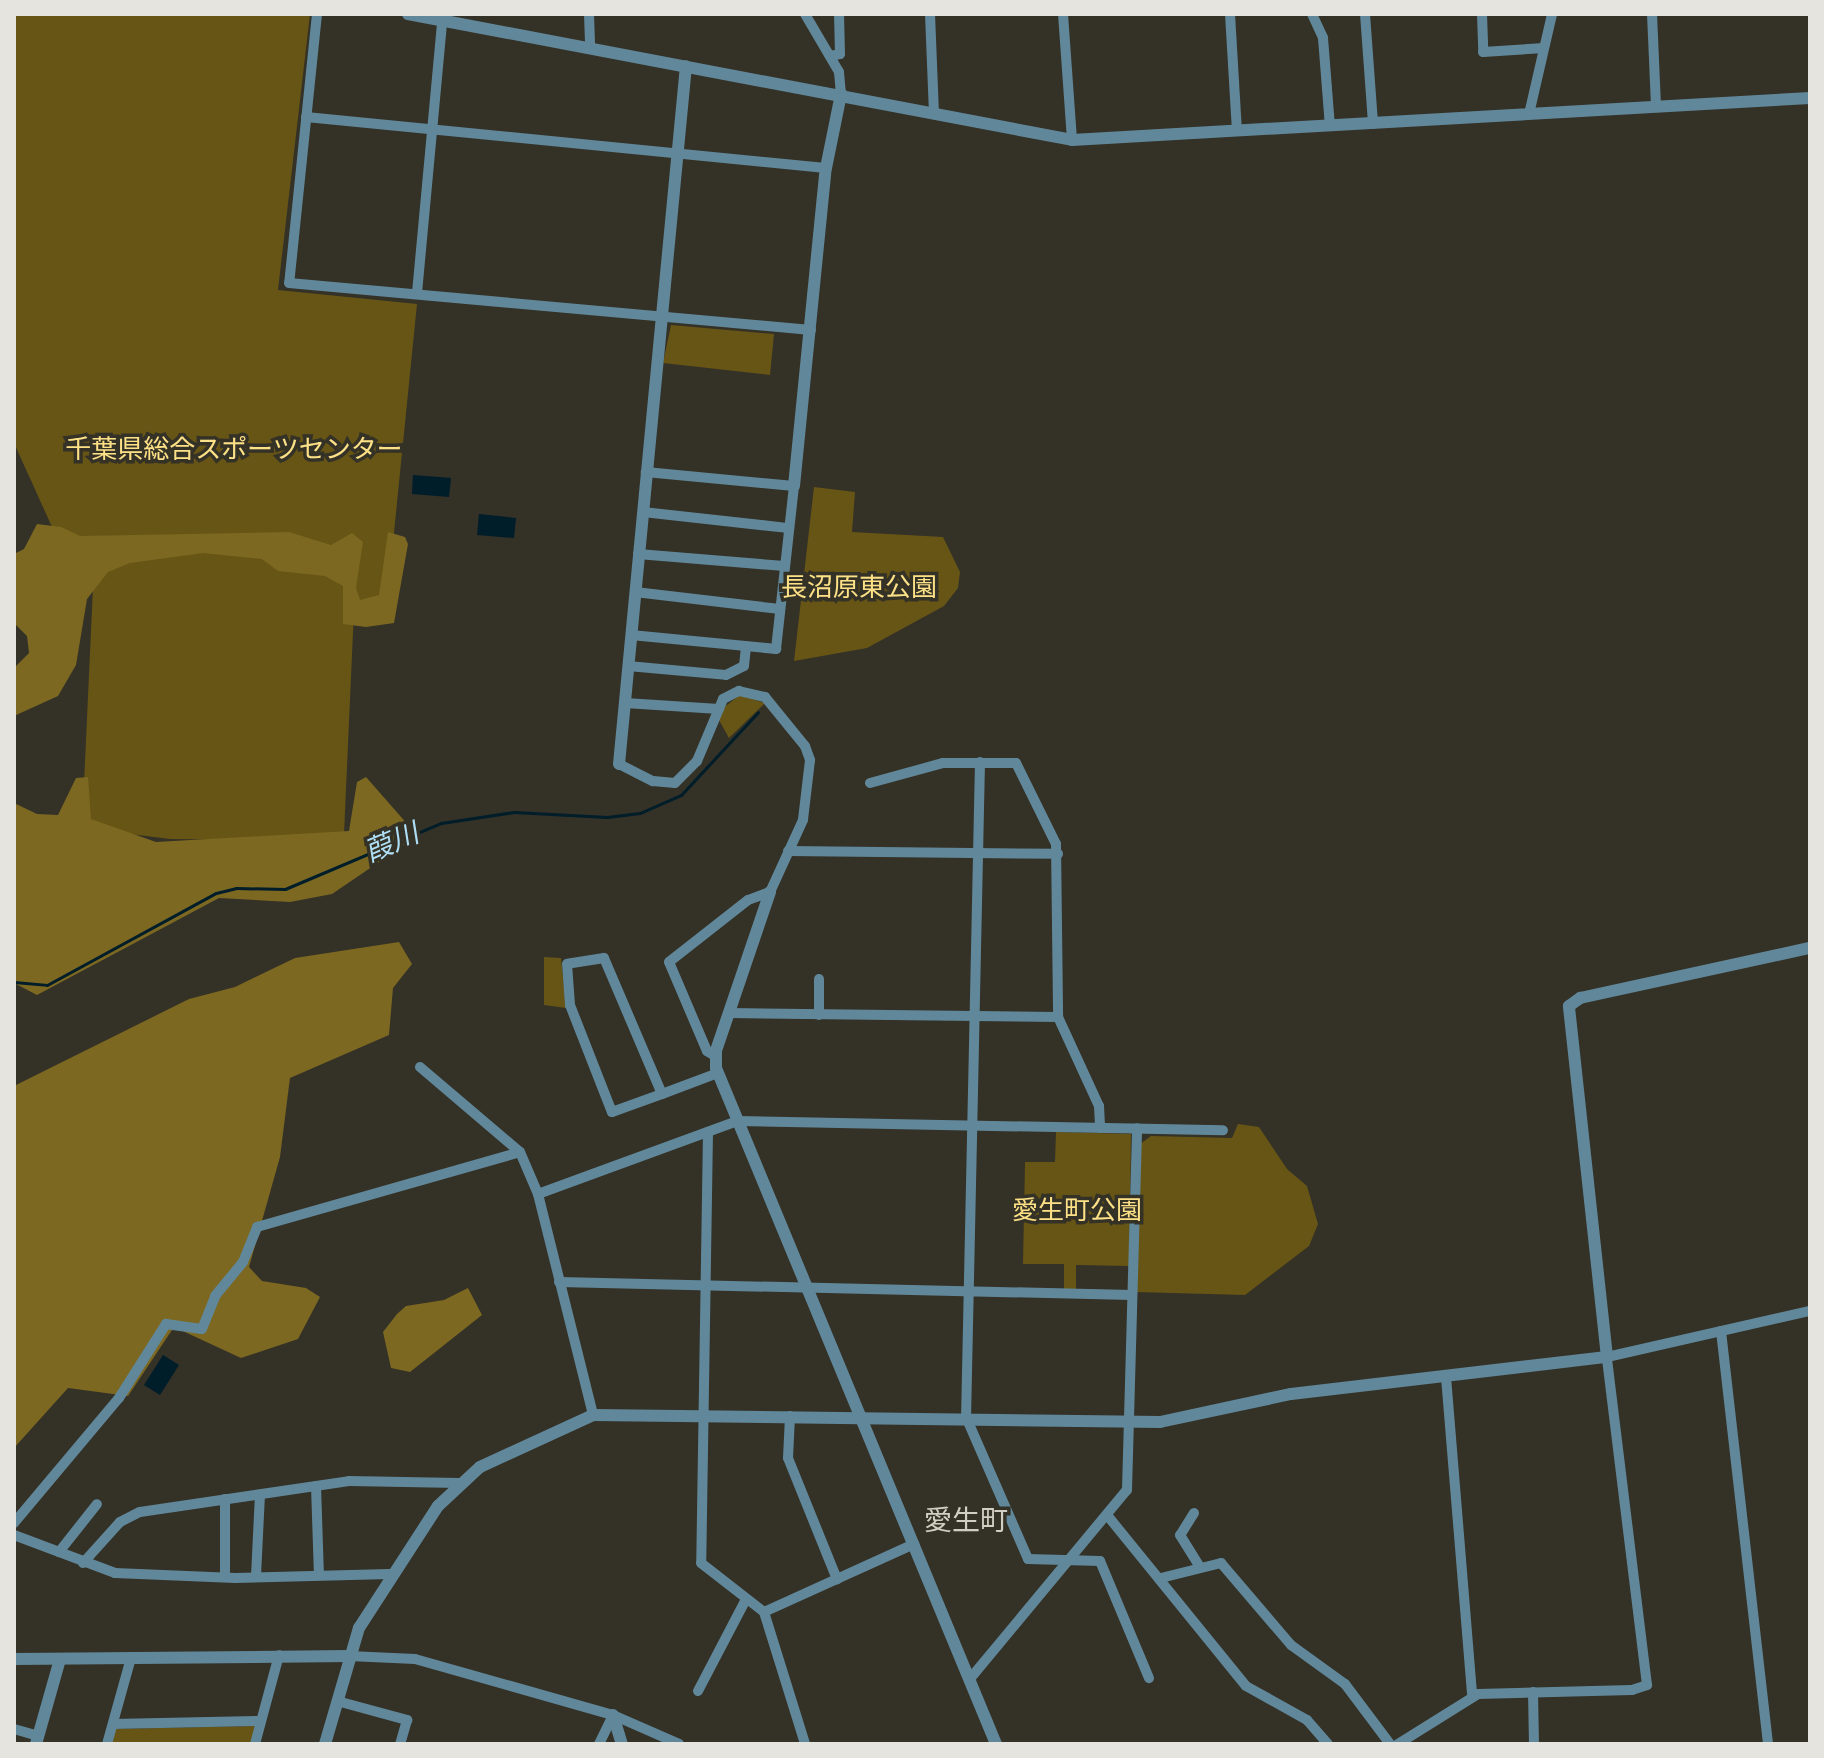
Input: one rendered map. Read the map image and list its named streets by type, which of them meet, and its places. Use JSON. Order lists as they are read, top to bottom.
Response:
{
  "districts": ["愛生町"],
  "water": ["葭川"],
  "parks": ["千葉県総合スポーツセンター", "長沼原東公園", "愛生町公園"]
}
